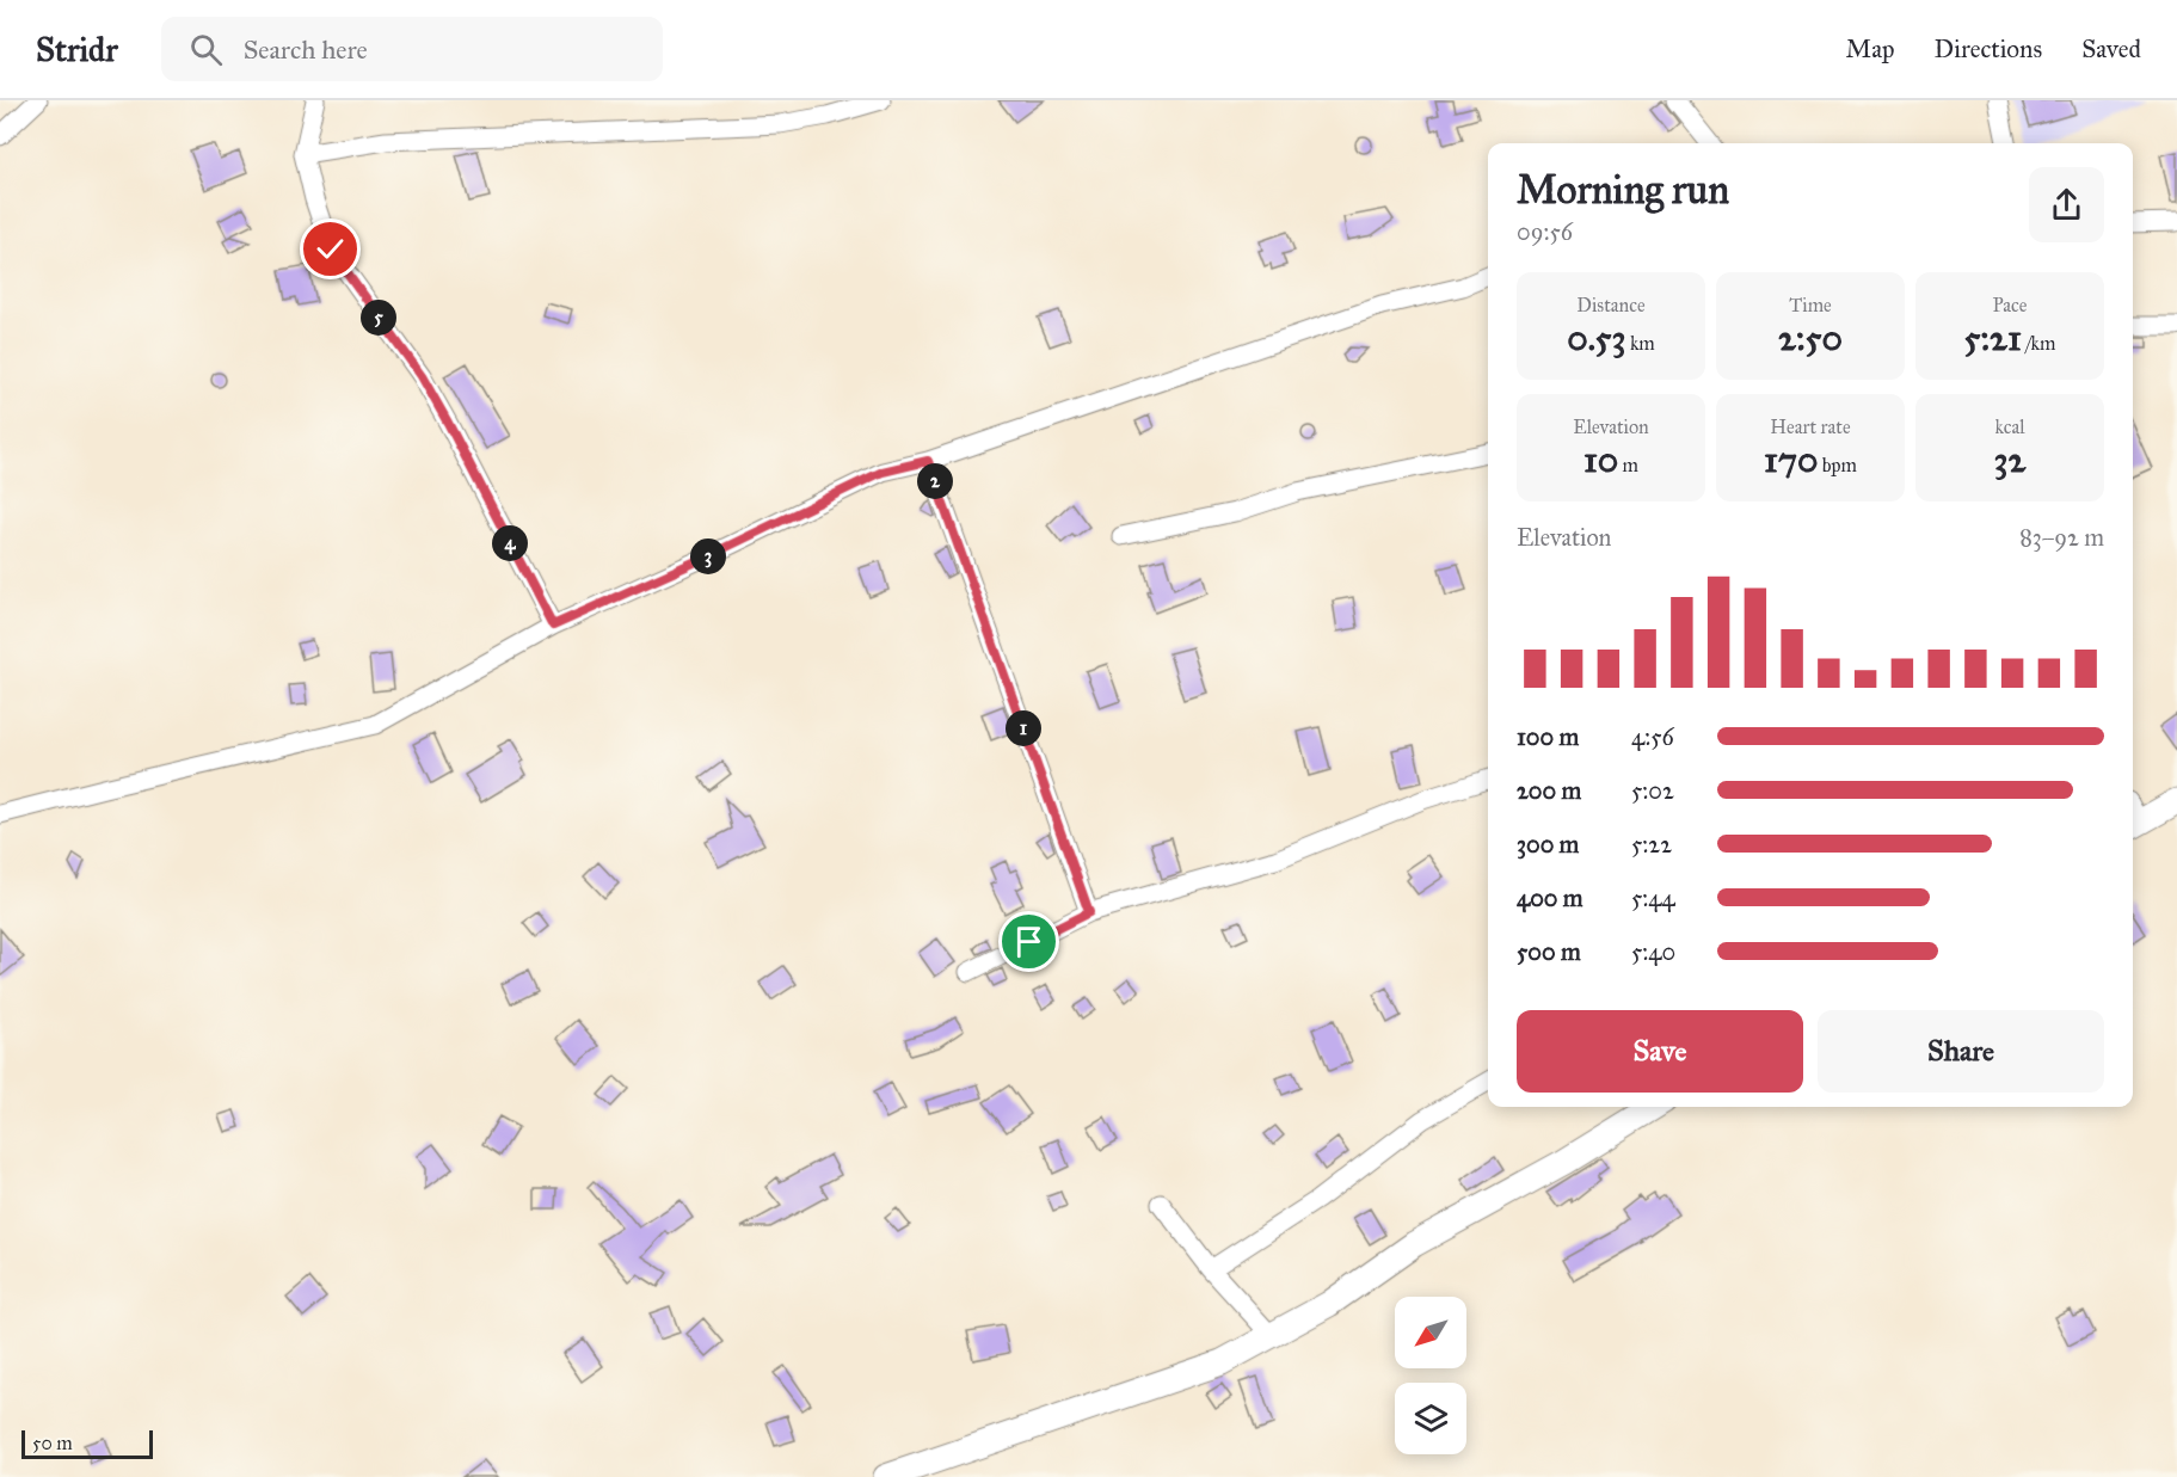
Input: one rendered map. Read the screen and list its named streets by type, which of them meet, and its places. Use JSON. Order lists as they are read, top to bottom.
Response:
{
  "scale_bar": "50 m",
  "north": "bottom left",
  "page": {
    "header": "Stridr",
    "search": "Search here",
    "nav": ["Map", "Directions", "Saved"],
    "heading": ["Morning run", "09:56"],
    "stats": [
      ["Distance", "0.53 km"],
      ["Time", "2:50"],
      ["Pace", "5:21 /km"],
      ["Elevation", "10 m"],
      ["Heart rate", "170 bpm"],
      ["kcal", "32"]
    ],
    "pins": [
      "5",
      "2",
      "4",
      "3",
      "1"
    ],
    "chart": ["Elevation", "83–92 m"],
    "list": [
      {
        "name": "100 m",
        "note": "4:56"
      },
      {
        "name": "200 m",
        "note": "5:02"
      },
      {
        "name": "300 m",
        "note": "5:22"
      },
      {
        "name": "400 m",
        "note": "5:44"
      },
      {
        "name": "500 m",
        "note": "5:40"
      }
    ],
    "buttons": ["Save", "Share"],
    "scale": "50 m"
  }
}
